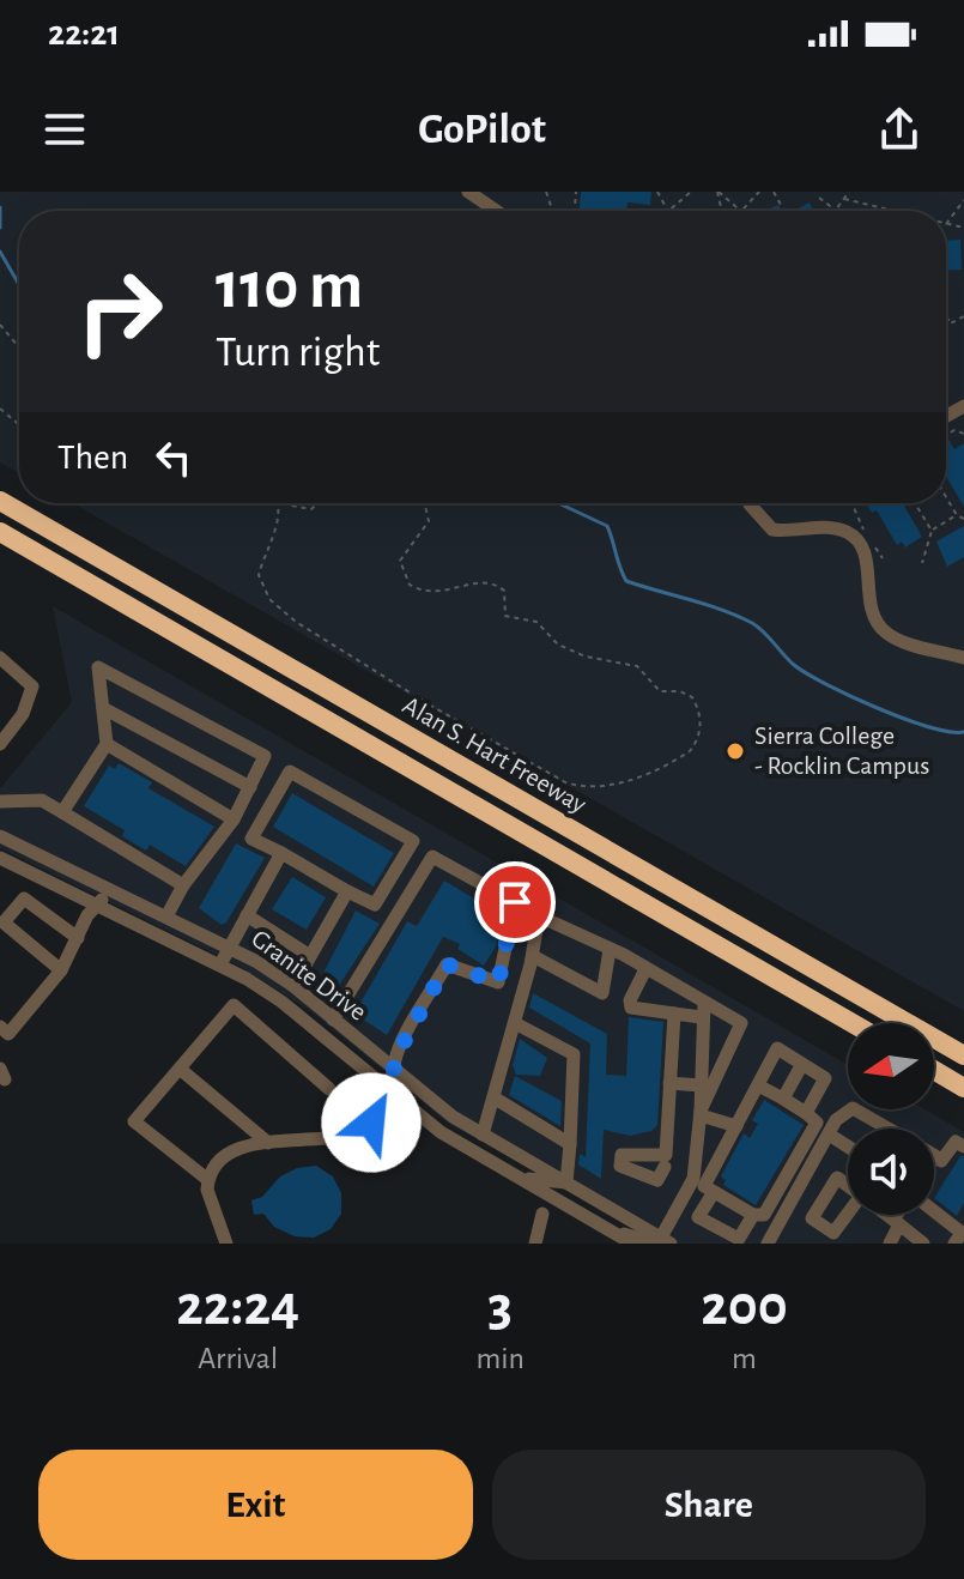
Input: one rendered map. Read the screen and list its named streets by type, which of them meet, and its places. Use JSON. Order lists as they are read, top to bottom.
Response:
{
  "streets": {
    "highway": ["Alan S. Hart Freeway"],
    "street": ["Granite Drive"]
  },
  "places": ["Sierra College - Rocklin Campus"],
  "north": "left",
  "page": {
    "status": "22:21",
    "header": "GoPilot",
    "turn": ["110 m", "Turn right"],
    "then": "Then",
    "eta": [
      "22:24",
      "Arrival",
      "3",
      "min",
      "200",
      "m"
    ],
    "buttons": ["Exit", "Share"]
  }
}
